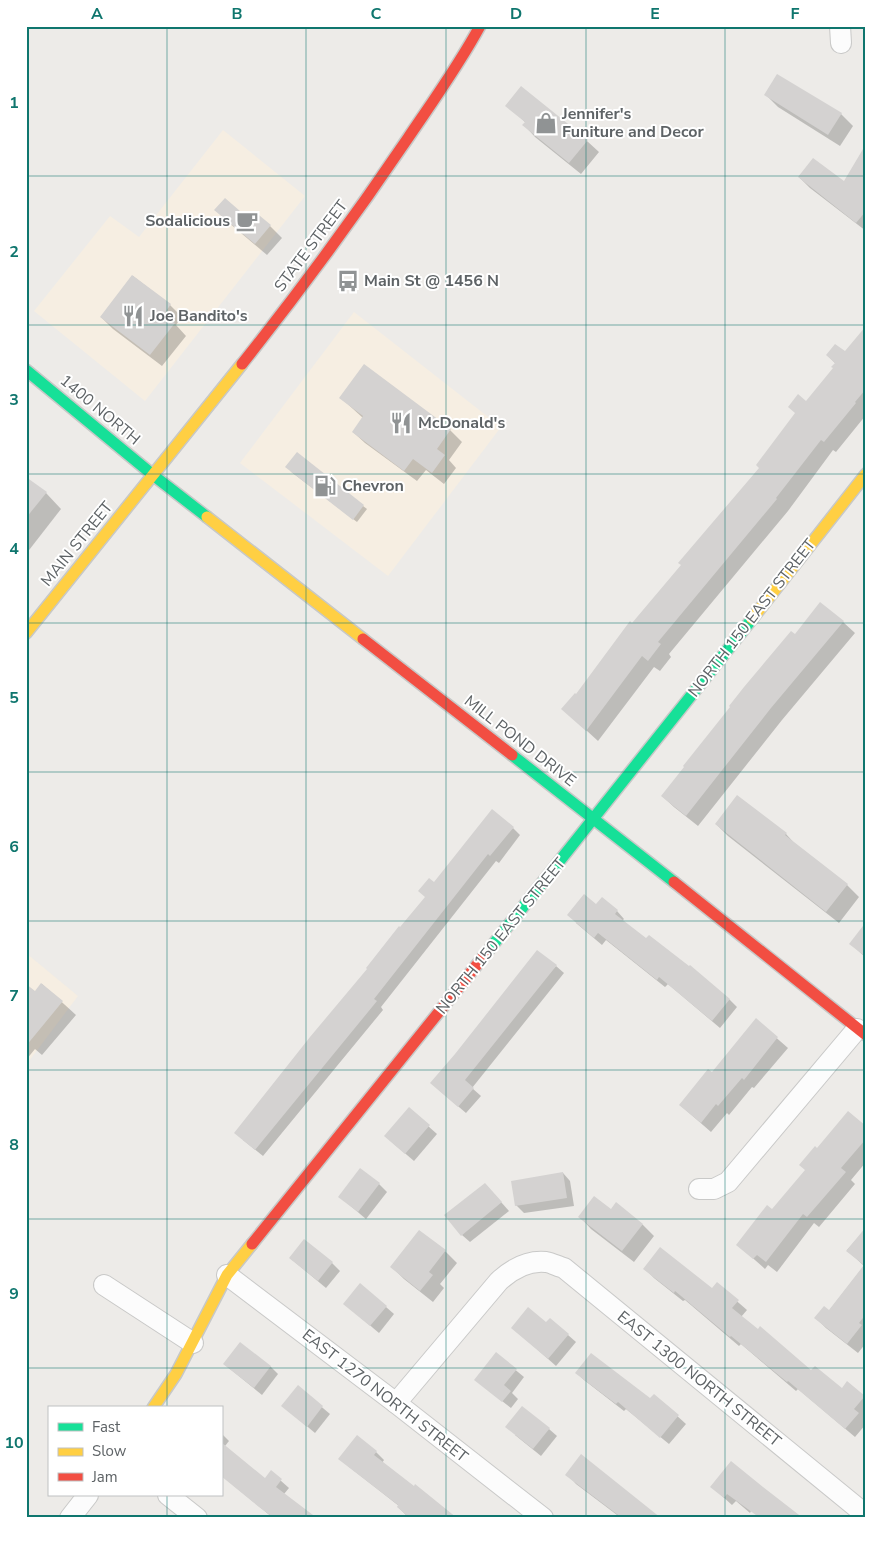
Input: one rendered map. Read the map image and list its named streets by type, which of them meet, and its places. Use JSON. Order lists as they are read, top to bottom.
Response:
{
  "streets": {
    "main road": [
      "STATE STREET",
      "1400 NORTH",
      "MAIN STREET",
      "NORTH 150 EAST STREET",
      "MILL POND DRIVE"
    ],
    "street": ["EAST 1300 NORTH STREET", "EAST 1270 NORTH STREET"]
  },
  "crossings": [
    ["STATE STREET", "1400 NORTH"],
    ["STATE STREET", "MAIN STREET"],
    ["STATE STREET", "MILL POND DRIVE"],
    ["1400 NORTH", "MAIN STREET"],
    ["1400 NORTH", "MILL POND DRIVE"],
    ["MAIN STREET", "MILL POND DRIVE"],
    ["NORTH 150 EAST STREET", "MILL POND DRIVE"],
    ["NORTH 150 EAST STREET", "EAST 1270 NORTH STREET"],
    ["EAST 1300 NORTH STREET", "EAST 1270 NORTH STREET"]
  ],
  "places": {
    "shop": ["Jennifer's Funiture and Decor"],
    "cafe": ["Sodalicious"],
    "bus stop": ["Main St @ 1456 N"],
    "restaurant": ["Joe Bandito's", "McDonald's"],
    "fuel station": ["Chevron"]
  },
  "legend": ["Fast", "Slow", "Jam"],
  "grid": {
    "columns": [
      "A",
      "B",
      "C",
      "D",
      "E",
      "F"
    ],
    "rows": [
      "1",
      "2",
      "3",
      "4",
      "5",
      "6",
      "7",
      "8",
      "9",
      "10"
    ]
  }
}
